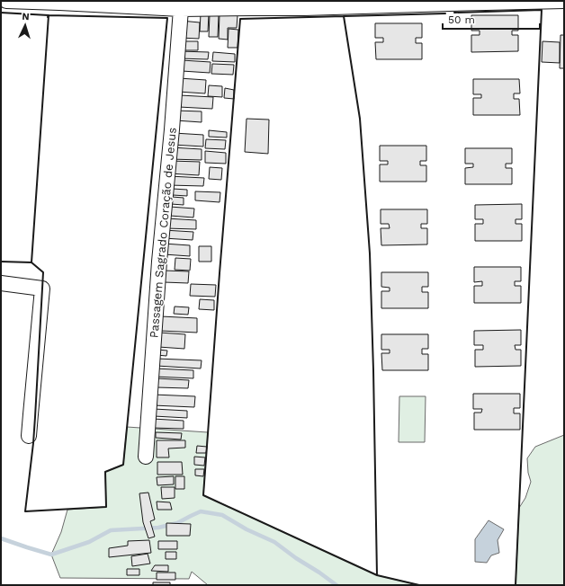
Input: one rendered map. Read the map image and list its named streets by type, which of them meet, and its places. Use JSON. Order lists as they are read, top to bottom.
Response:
{
  "streets": {
    "street": ["Passagem Sagrado Coração de Jesus"]
  },
  "scale_bar": "50 m",
  "north": "top"
}
